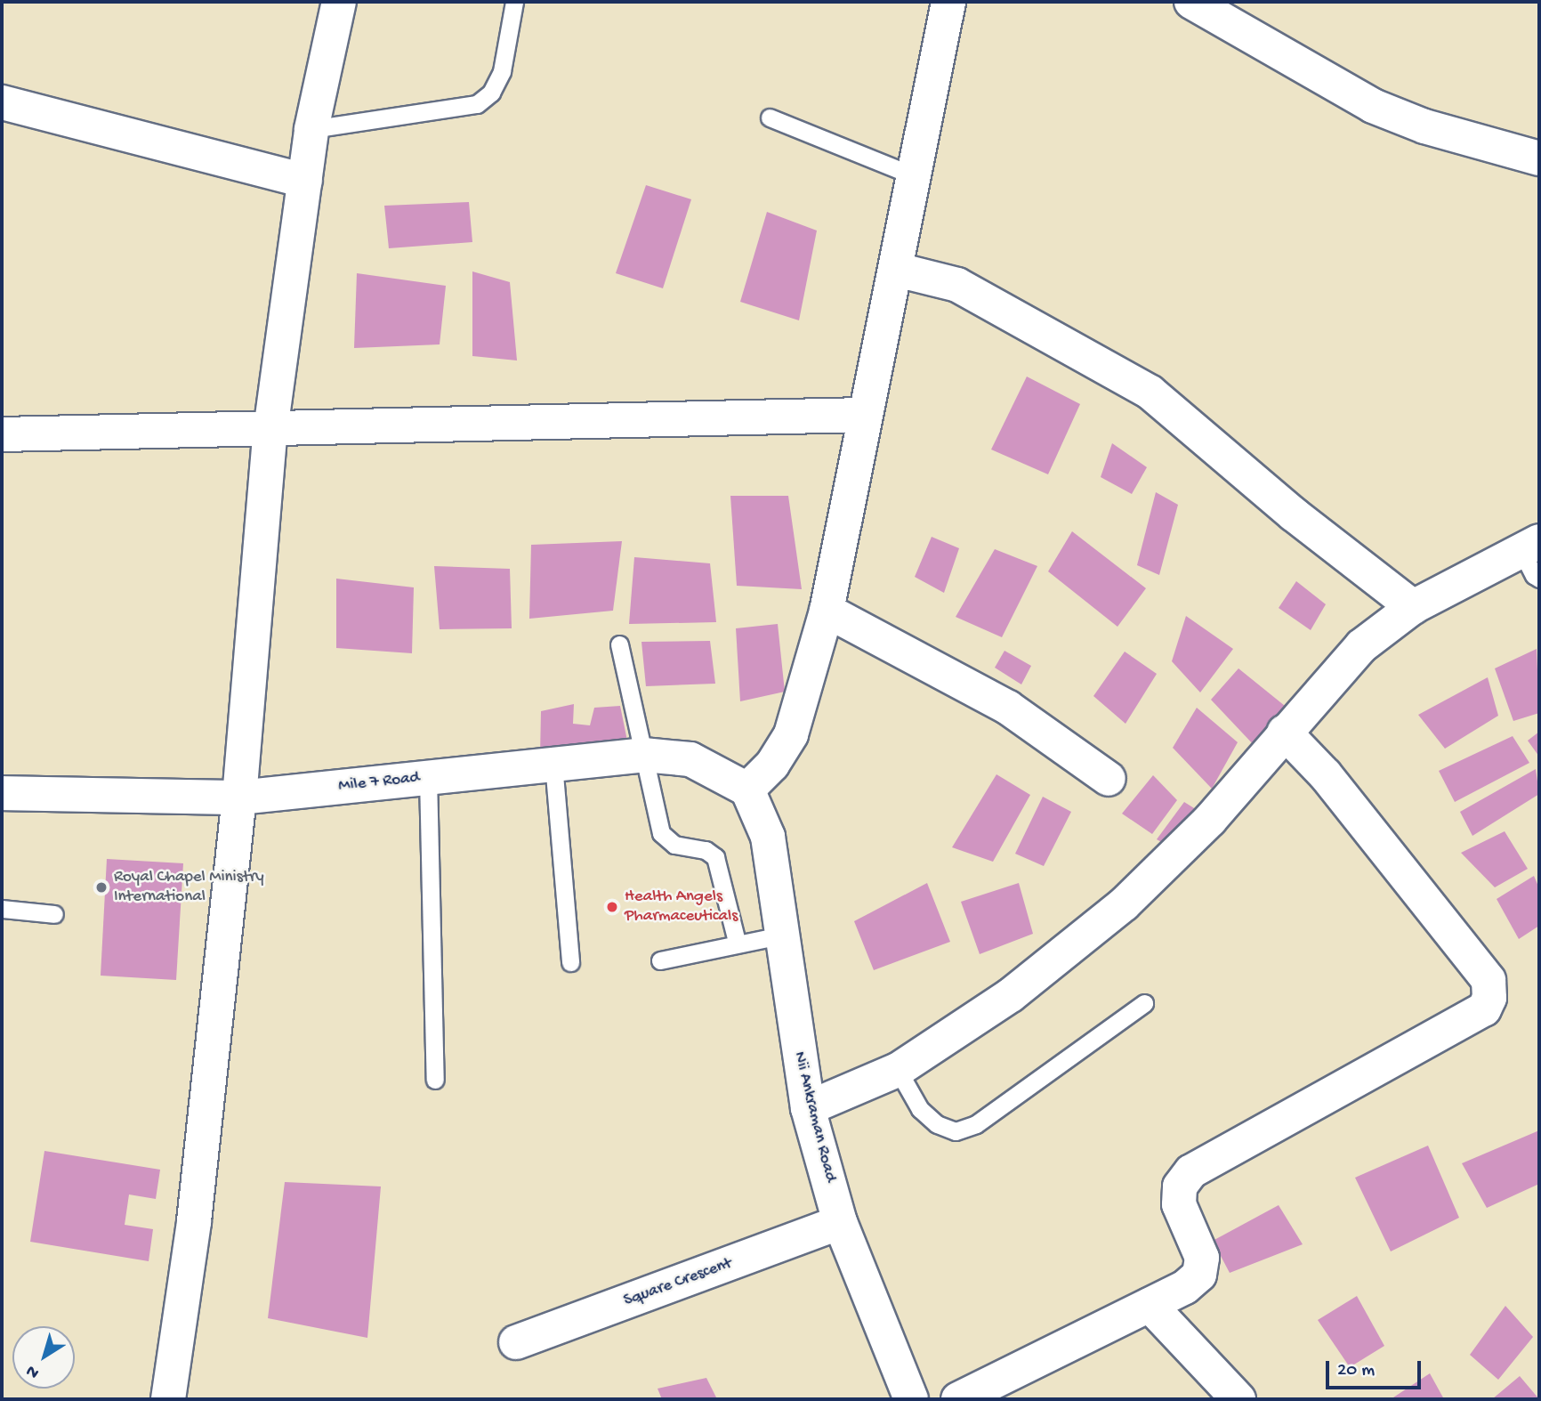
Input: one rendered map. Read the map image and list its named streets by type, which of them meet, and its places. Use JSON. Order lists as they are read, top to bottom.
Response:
{
  "streets": {
    "street": ["Mile 7 Road", "Nii Ankraman Road", "Square Crescent"]
  },
  "crossings": [
    ["Mile 7 Road", "Nii Ankraman Road"],
    ["Nii Ankraman Road", "Square Crescent"]
  ],
  "places": ["Royal Chapel Ministry International", "Health Angels Pharmaceuticals"],
  "scale_bar": "20 m",
  "north": "bottom left"
}
